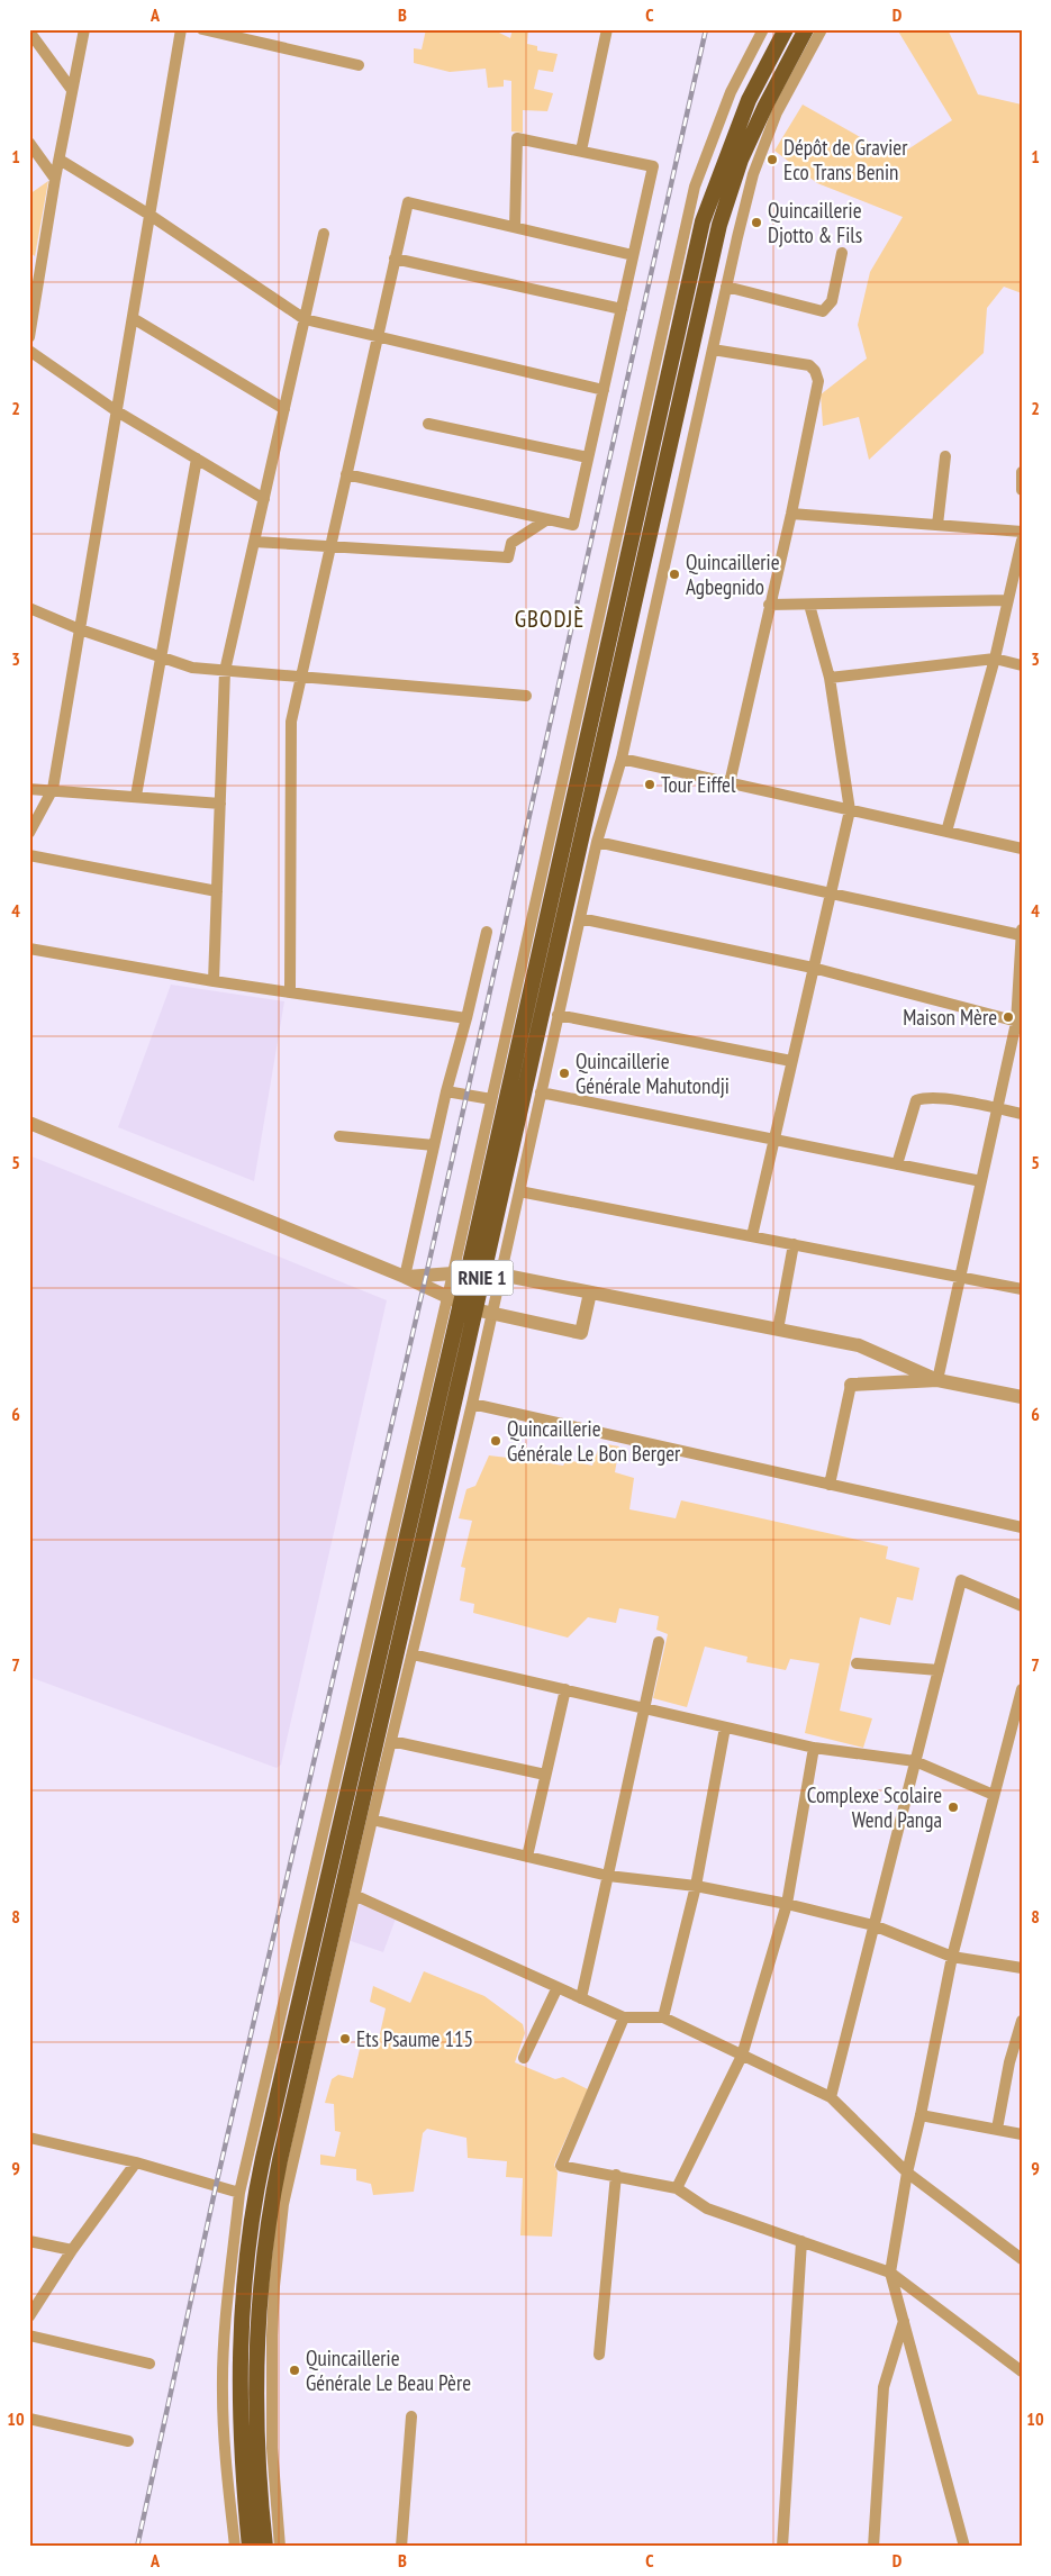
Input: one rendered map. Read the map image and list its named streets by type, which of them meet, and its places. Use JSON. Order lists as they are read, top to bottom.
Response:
{
  "streets": {
    "highway": ["RNIE 1"]
  },
  "districts": ["GBODJÈ"],
  "places": [
    "Dépôt de Gravier Eco Trans Benin",
    "Quincaillerie Djotto & Fils",
    "Quincaillerie Agbegnido",
    "Tour Eiffel",
    "Maison Mère",
    "Quincaillerie Générale Mahutondji",
    "Quincaillerie Générale Le Bon Berger",
    "Complexe Scolaire Wend Panga",
    "Ets Psaume 115",
    "Quincaillerie Générale Le Beau Père"
  ],
  "grid": {
    "columns": [
      "A",
      "B",
      "C",
      "D"
    ],
    "rows": [
      "1",
      "2",
      "3",
      "4",
      "5",
      "6",
      "7",
      "8",
      "9",
      "10"
    ]
  }
}
